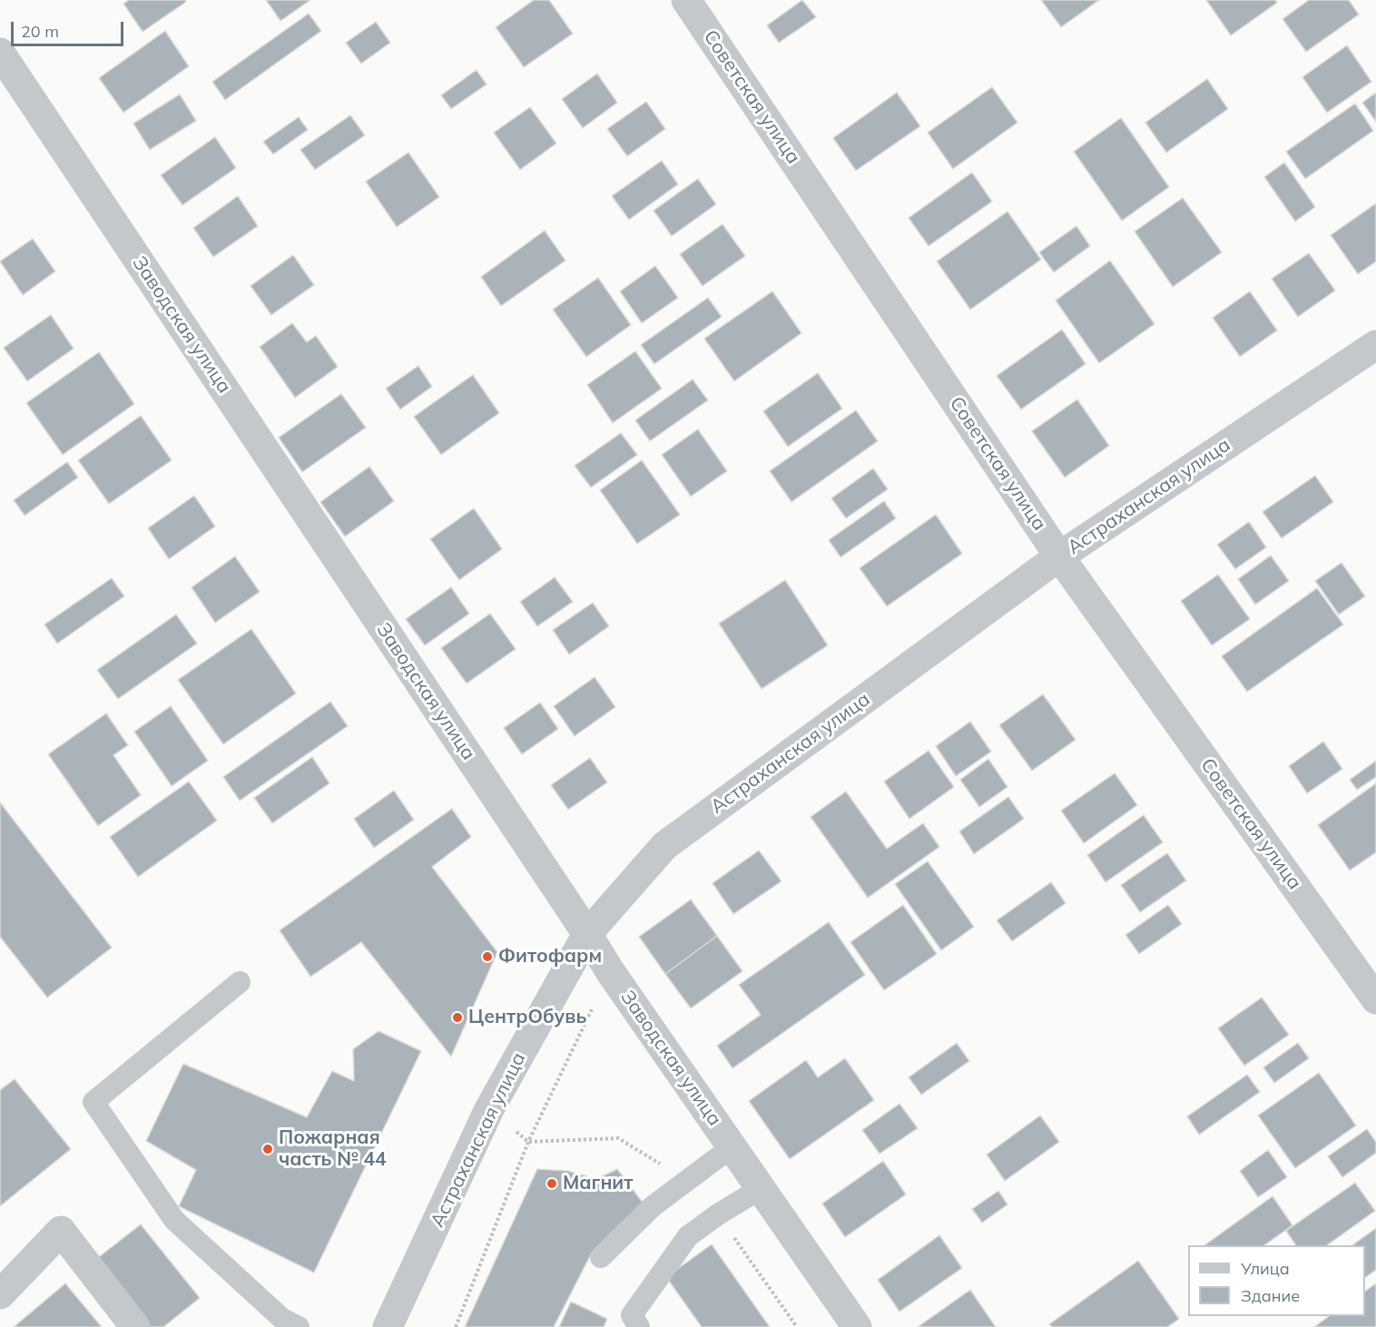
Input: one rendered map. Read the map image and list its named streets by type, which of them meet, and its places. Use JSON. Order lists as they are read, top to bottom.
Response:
{
  "streets": {
    "street": ["Советская улица", "Заводская улица", "Астраханская улица"]
  },
  "crossings": [
    ["Советская улица", "Астраханская улица"],
    ["Заводская улица", "Астраханская улица"]
  ],
  "places": [
    "Фитофарм",
    "ЦентрОбувь",
    "Пожарная часть № 44",
    "Магнит"
  ],
  "legend": ["Улица", "Здание"],
  "scale_bar": "20 m"
}
